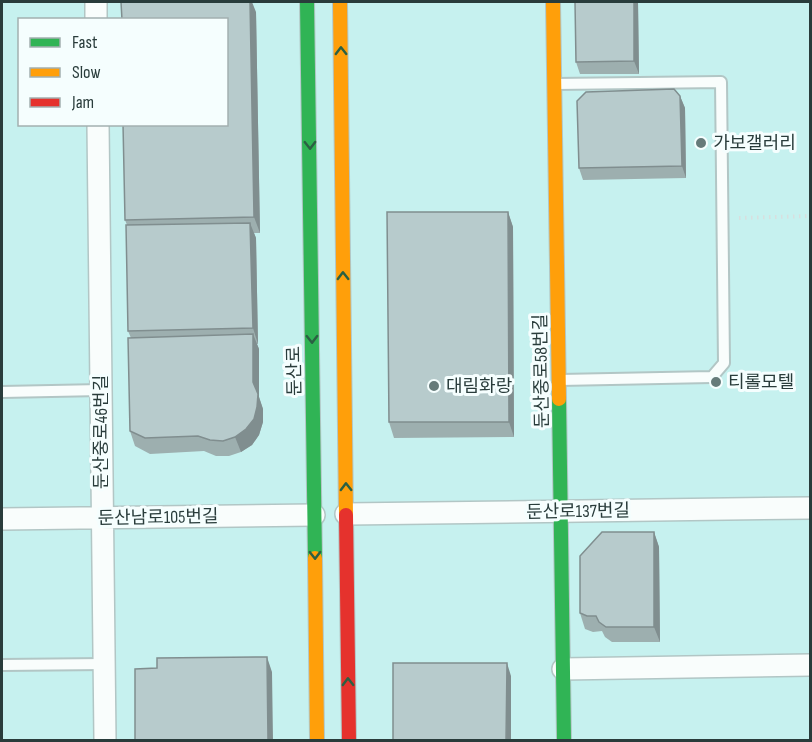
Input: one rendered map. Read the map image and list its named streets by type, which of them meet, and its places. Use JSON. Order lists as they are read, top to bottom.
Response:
{
  "streets": {
    "main road": ["둔산로", "둔산중로58번길"],
    "street": ["둔산중로46번길", "둔산로137번길", "둔산남로105번길"]
  },
  "crossings": [
    ["둔산로", "둔산남로105번길"],
    ["둔산중로58번길", "둔산로137번길"],
    ["둔산중로46번길", "둔산남로105번길"]
  ],
  "places": ["가보갤러리", "티롤모텔", "대림화랑"],
  "legend": ["Fast", "Slow", "Jam"]
}
